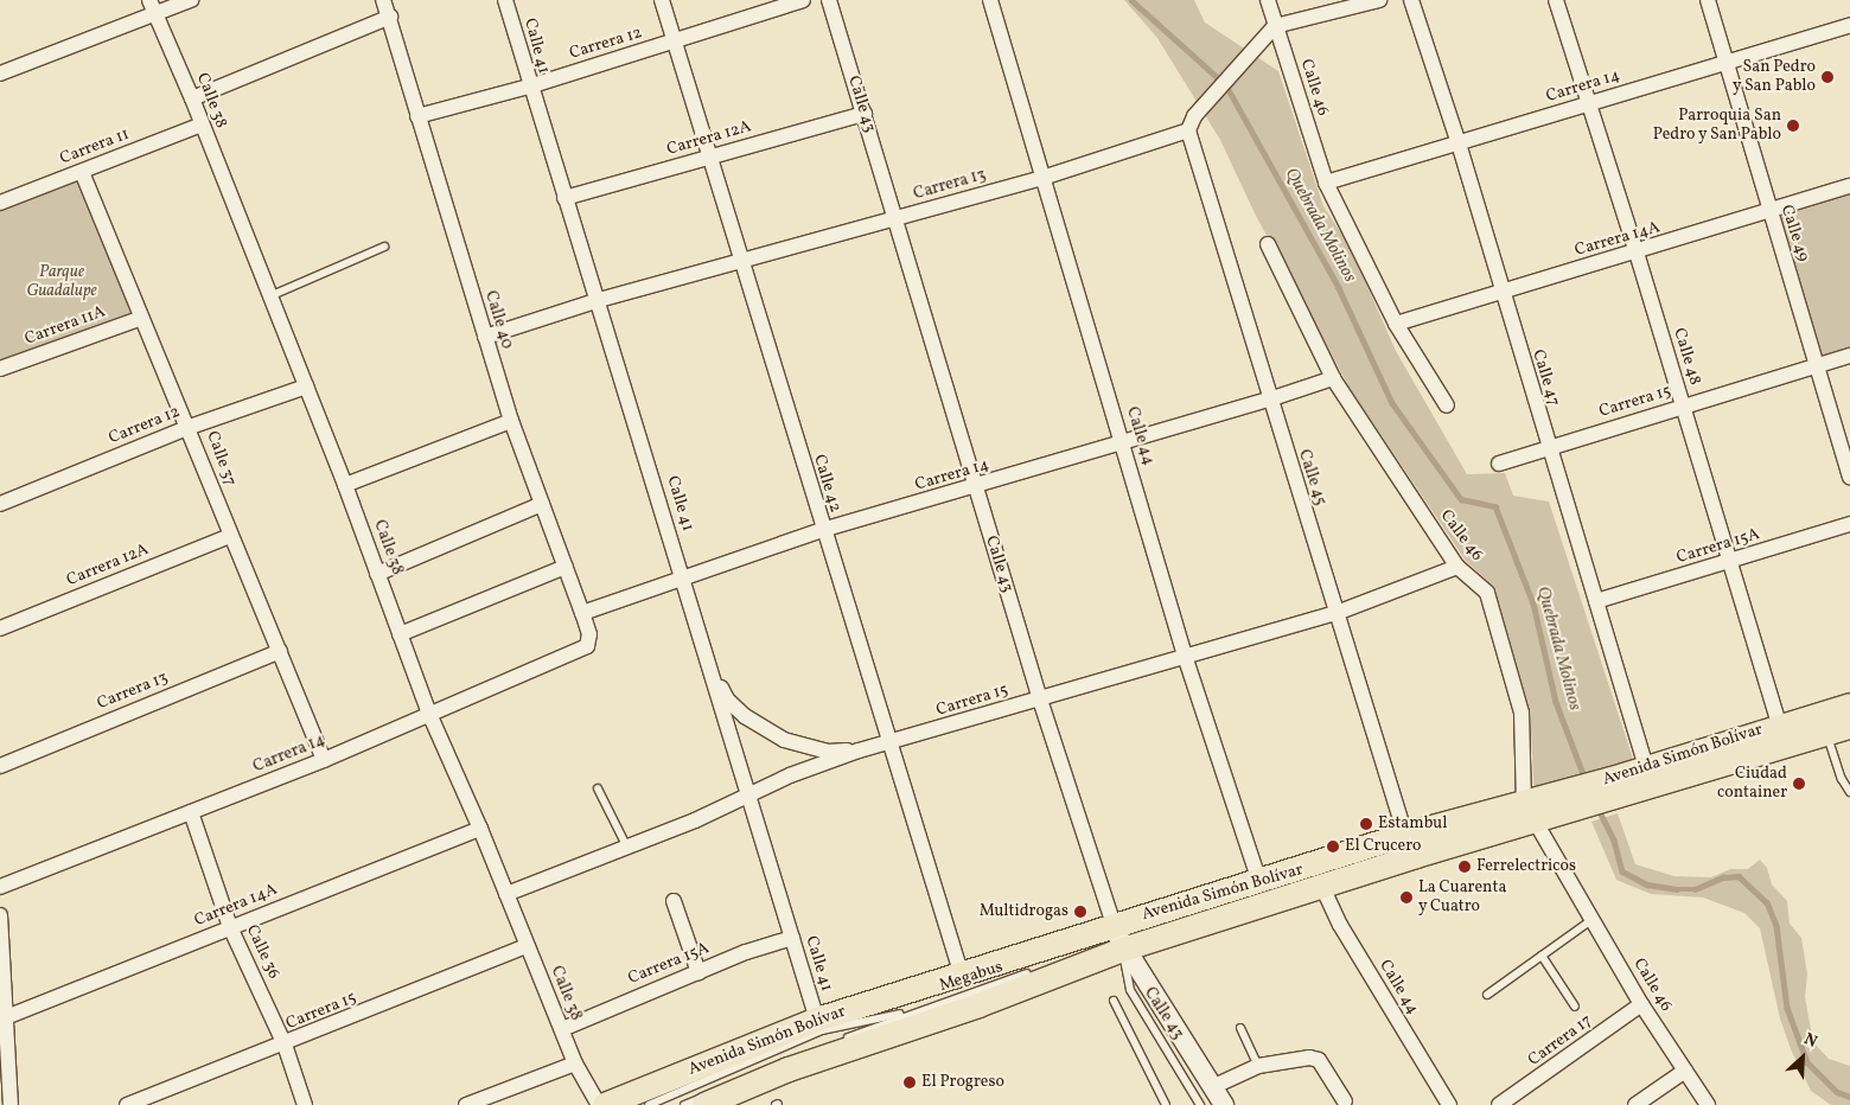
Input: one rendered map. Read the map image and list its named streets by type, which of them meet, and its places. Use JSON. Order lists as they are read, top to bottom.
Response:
{
  "streets": {
    "main road": ["Avenida Simón Bolívar"],
    "street": [
      "Carrera 12",
      "Calle 41",
      "Carrera 14",
      "Calle 46",
      "Calle 38",
      "Calle 43",
      "Carrera 12A",
      "Carrera 11",
      "Carrera 13",
      "Calle 49",
      "Carrera 14A",
      "Calle 40",
      "Carrera 11A",
      "Calle 48",
      "Calle 47",
      "Carrera 15",
      "Calle 44",
      "Calle 37",
      "Calle 45",
      "Calle 42",
      "Carrera 15A",
      "Calle 36",
      "Carrera 17"
    ],
    "lane": ["Megabus"]
  },
  "crossings": [
    ["Carrera 12", "Calle 41"],
    ["Carrera 12", "Calle 38"],
    ["Carrera 12", "Calle 40"],
    ["Carrera 12", "Calle 37"],
    ["Carrera 12", "Calle 42"],
    ["Calle 41", "Carrera 14"],
    ["Calle 41", "Carrera 12A"],
    ["Calle 41", "Carrera 13"],
    ["Calle 41", "Carrera 15"],
    ["Calle 41", "Carrera 15A"],
    ["Calle 41", "Avenida Simón Bolívar"],
    ["Carrera 14", "Calle 46"],
    ["Carrera 14", "Calle 38"],
    ["Carrera 14", "Calle 43"],
    ["Carrera 14", "Calle 49"],
    ["Carrera 14", "Calle 40"],
    ["Carrera 14", "Calle 48"],
    ["Carrera 14", "Calle 47"],
    ["Carrera 14", "Calle 44"],
    ["Carrera 14", "Calle 37"],
    ["Carrera 14", "Calle 45"],
    ["Carrera 14", "Calle 42"],
    ["Carrera 14", "Calle 36"],
    ["Calle 46", "Carrera 14A"],
    ["Calle 46", "Carrera 15"],
    ["Calle 46", "Avenida Simón Bolívar"],
    ["Calle 46", "Carrera 17"],
    ["Calle 38", "Carrera 11"],
    ["Calle 38", "Carrera 14A"],
    ["Calle 38", "Carrera 15"],
    ["Calle 38", "Carrera 15A"],
    ["Calle 43", "Carrera 12A"],
    ["Calle 43", "Carrera 13"],
    ["Calle 43", "Carrera 15"],
    ["Calle 43", "Avenida Simón Bolívar"],
    ["Carrera 12A", "Calle 37"],
    ["Carrera 12A", "Calle 42"],
    ["Carrera 11", "Calle 37"],
    ["Carrera 13", "Calle 40"],
    ["Carrera 13", "Calle 44"],
    ["Carrera 13", "Calle 37"],
    ["Carrera 13", "Calle 45"],
    ["Carrera 13", "Calle 42"],
    ["Calle 49", "Carrera 14A"],
    ["Calle 49", "Carrera 15"],
    ["Carrera 14A", "Calle 48"],
    ["Carrera 14A", "Calle 47"],
    ["Carrera 14A", "Calle 36"],
    ["Carrera 11A", "Calle 37"],
    ["Calle 48", "Carrera 15"],
    ["Calle 48", "Carrera 15A"],
    ["Calle 48", "Avenida Simón Bolívar"],
    ["Calle 47", "Carrera 15"],
    ["Calle 47", "Carrera 15A"],
    ["Calle 47", "Avenida Simón Bolívar"],
    ["Carrera 15", "Calle 44"],
    ["Carrera 15", "Calle 45"],
    ["Carrera 15", "Calle 42"],
    ["Carrera 15", "Calle 36"],
    ["Calle 44", "Avenida Simón Bolívar"],
    ["Calle 45", "Avenida Simón Bolívar"],
    ["Calle 42", "Avenida Simón Bolívar"]
  ],
  "water": ["Quebrada Molinos"],
  "parks": ["Parque Guadalupe"],
  "places": [
    "San Pedro y San Pablo",
    "Parroquia San Pedro y San Pablo",
    "Ciudad container",
    "Estambul",
    "El Crucero",
    "Ferrelectricos",
    "La Cuarenta y Cuatro",
    "Multidrogas",
    "El Progreso"
  ],
  "north": "top right"
}
